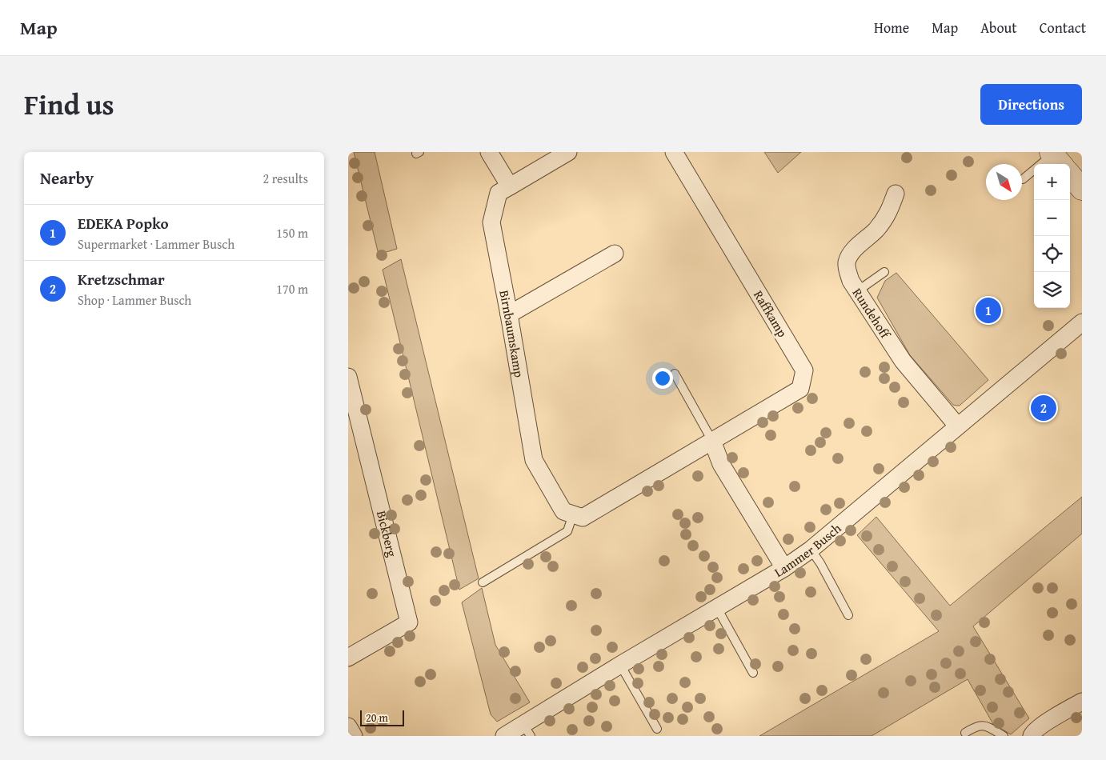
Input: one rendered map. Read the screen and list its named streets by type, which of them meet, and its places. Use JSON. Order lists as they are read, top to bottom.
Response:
{
  "streets": {
    "street": [
      "Rundehoff",
      "Raffkamp",
      "Birnbaumskamp",
      "Bickberg",
      "Lammer Busch"
    ]
  },
  "crossings": [
    ["Rundehoff", "Lammer Busch"]
  ],
  "scale_bar": "20 m",
  "north": "bottom right",
  "page": {
    "header": "Map",
    "nav": [
      "Home",
      "Map",
      "About",
      "Contact"
    ],
    "title": "Find us",
    "buttons": "Directions",
    "heading": ["Nearby", "2 results"],
    "map_buttons": ["+", "−"],
    "list": [
      {
        "mark": "1",
        "name": "EDEKA Popko",
        "note": "Supermarket · Lammer Busch",
        "value": "150 m"
      },
      {
        "mark": "2",
        "name": "Kretzschmar",
        "note": "Shop · Lammer Busch",
        "value": "170 m"
      }
    ],
    "pins": ["1", "2"],
    "scale": "20 m"
  }
}
